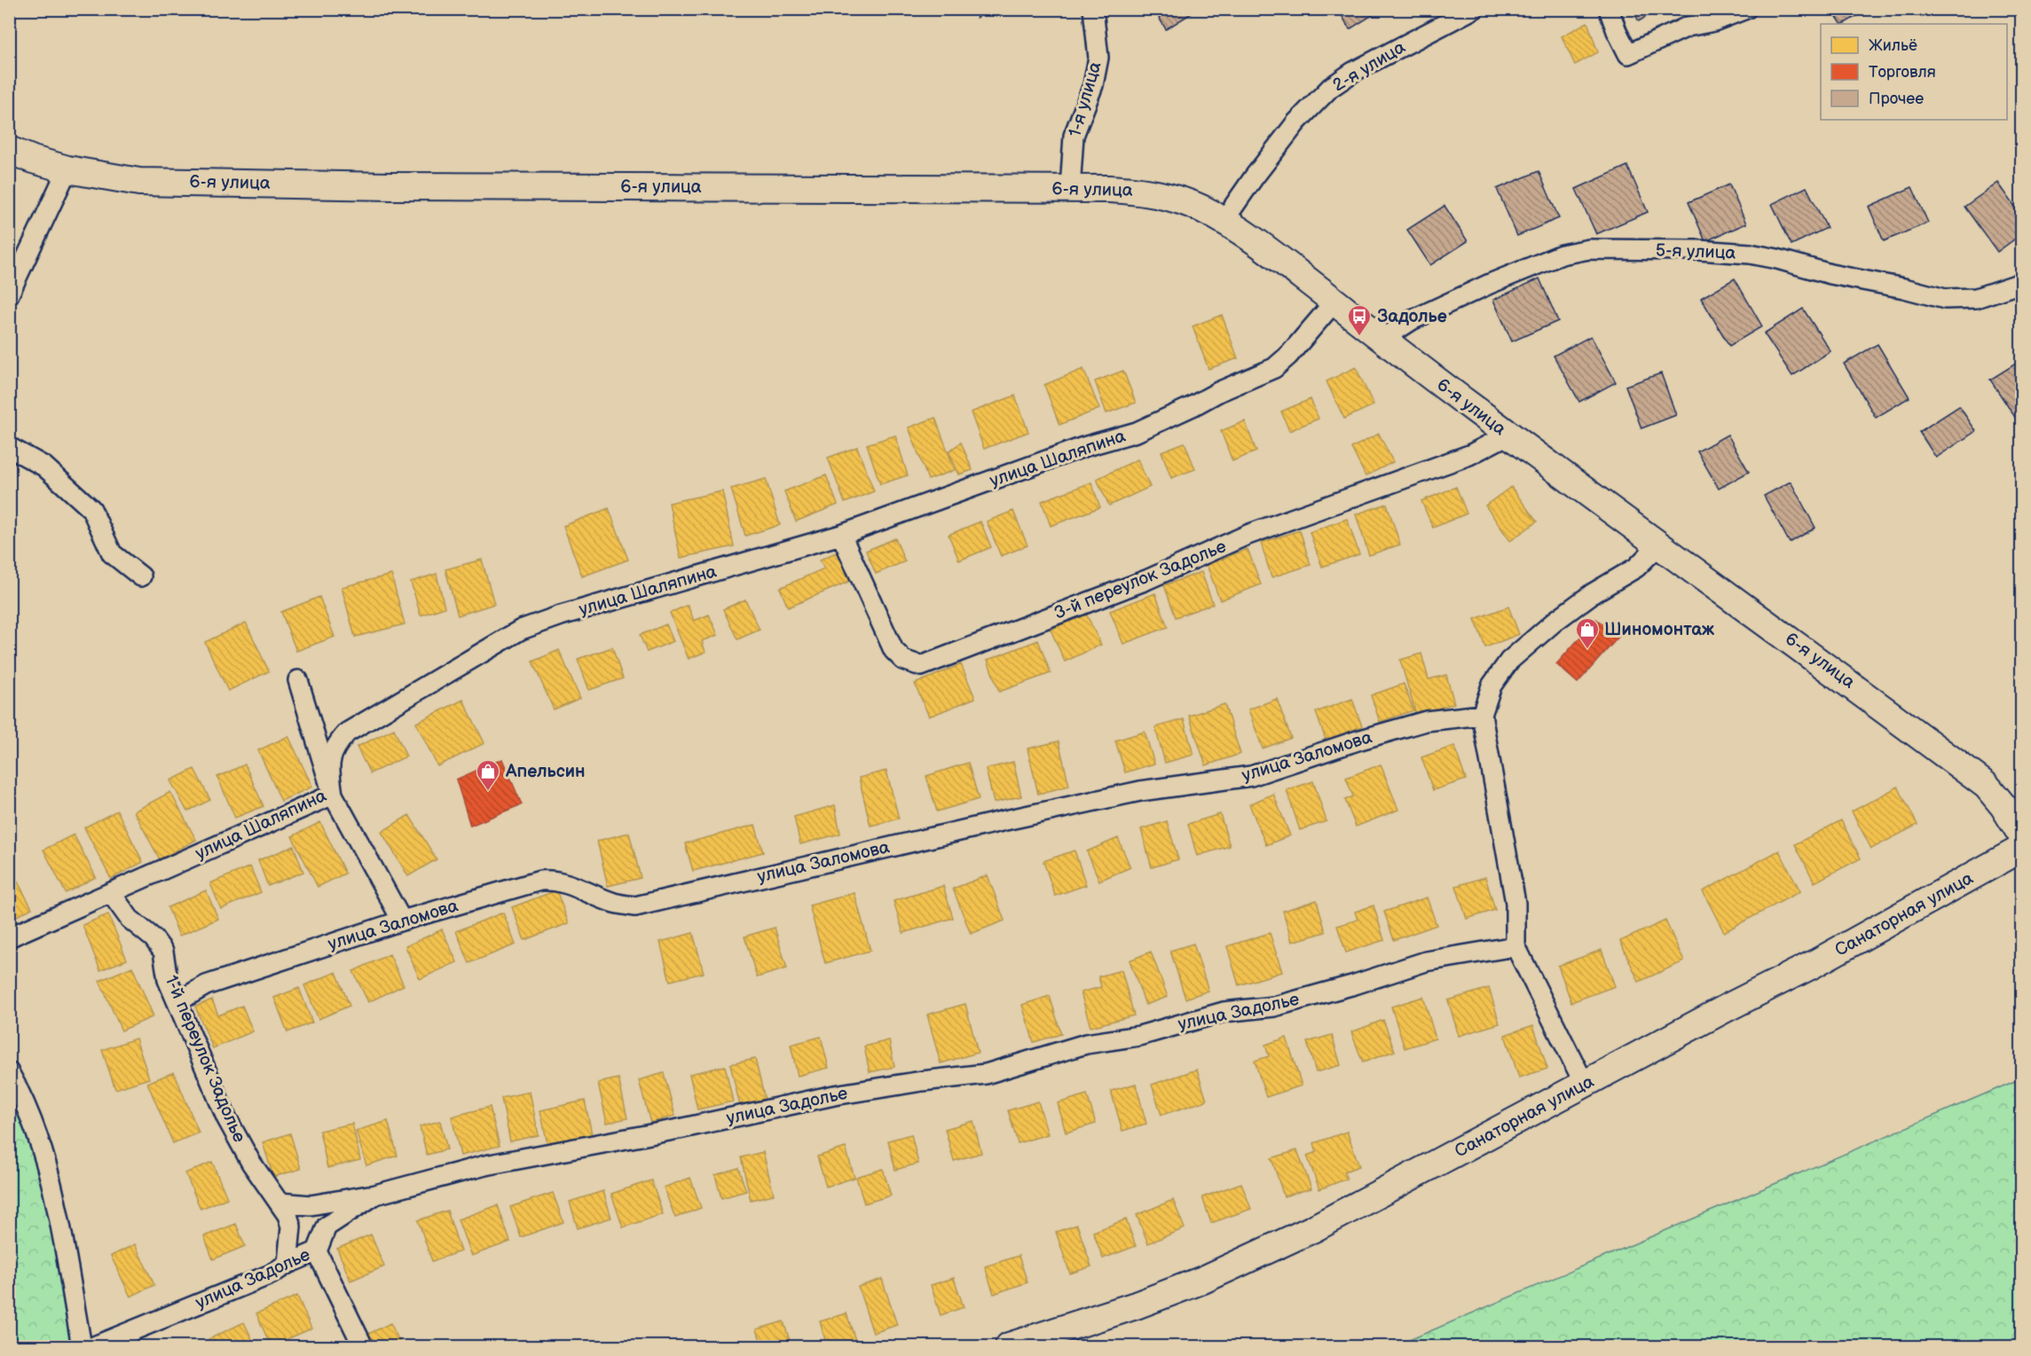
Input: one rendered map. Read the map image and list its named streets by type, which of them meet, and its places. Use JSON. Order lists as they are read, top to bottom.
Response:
{
  "streets": {
    "street": [
      "2-я улица",
      "1-я улица",
      "6-я улица",
      "5-я улица",
      "улица Шаляпина",
      "3-й переулок Задолье",
      "улица Заломова",
      "Санаторная улица",
      "улица Задолье",
      "1-й переулок Задолье"
    ]
  },
  "crossings": [
    ["2-я улица", "6-я улица"],
    ["1-я улица", "6-я улица"],
    ["6-я улица", "5-я улица"],
    ["6-я улица", "улица Шаляпина"],
    ["6-я улица", "3-й переулок Задолье"],
    ["улица Шаляпина", "3-й переулок Задолье"],
    ["улица Шаляпина", "1-й переулок Задолье"],
    ["улица Заломова", "1-й переулок Задолье"],
    ["улица Задолье", "1-й переулок Задолье"]
  ],
  "places": {
    "bus stop": ["Задолье"],
    "shop": ["Шиномонтаж", "Апельсин"]
  },
  "legend": ["Жильё", "Торговля", "Прочее"]
}
